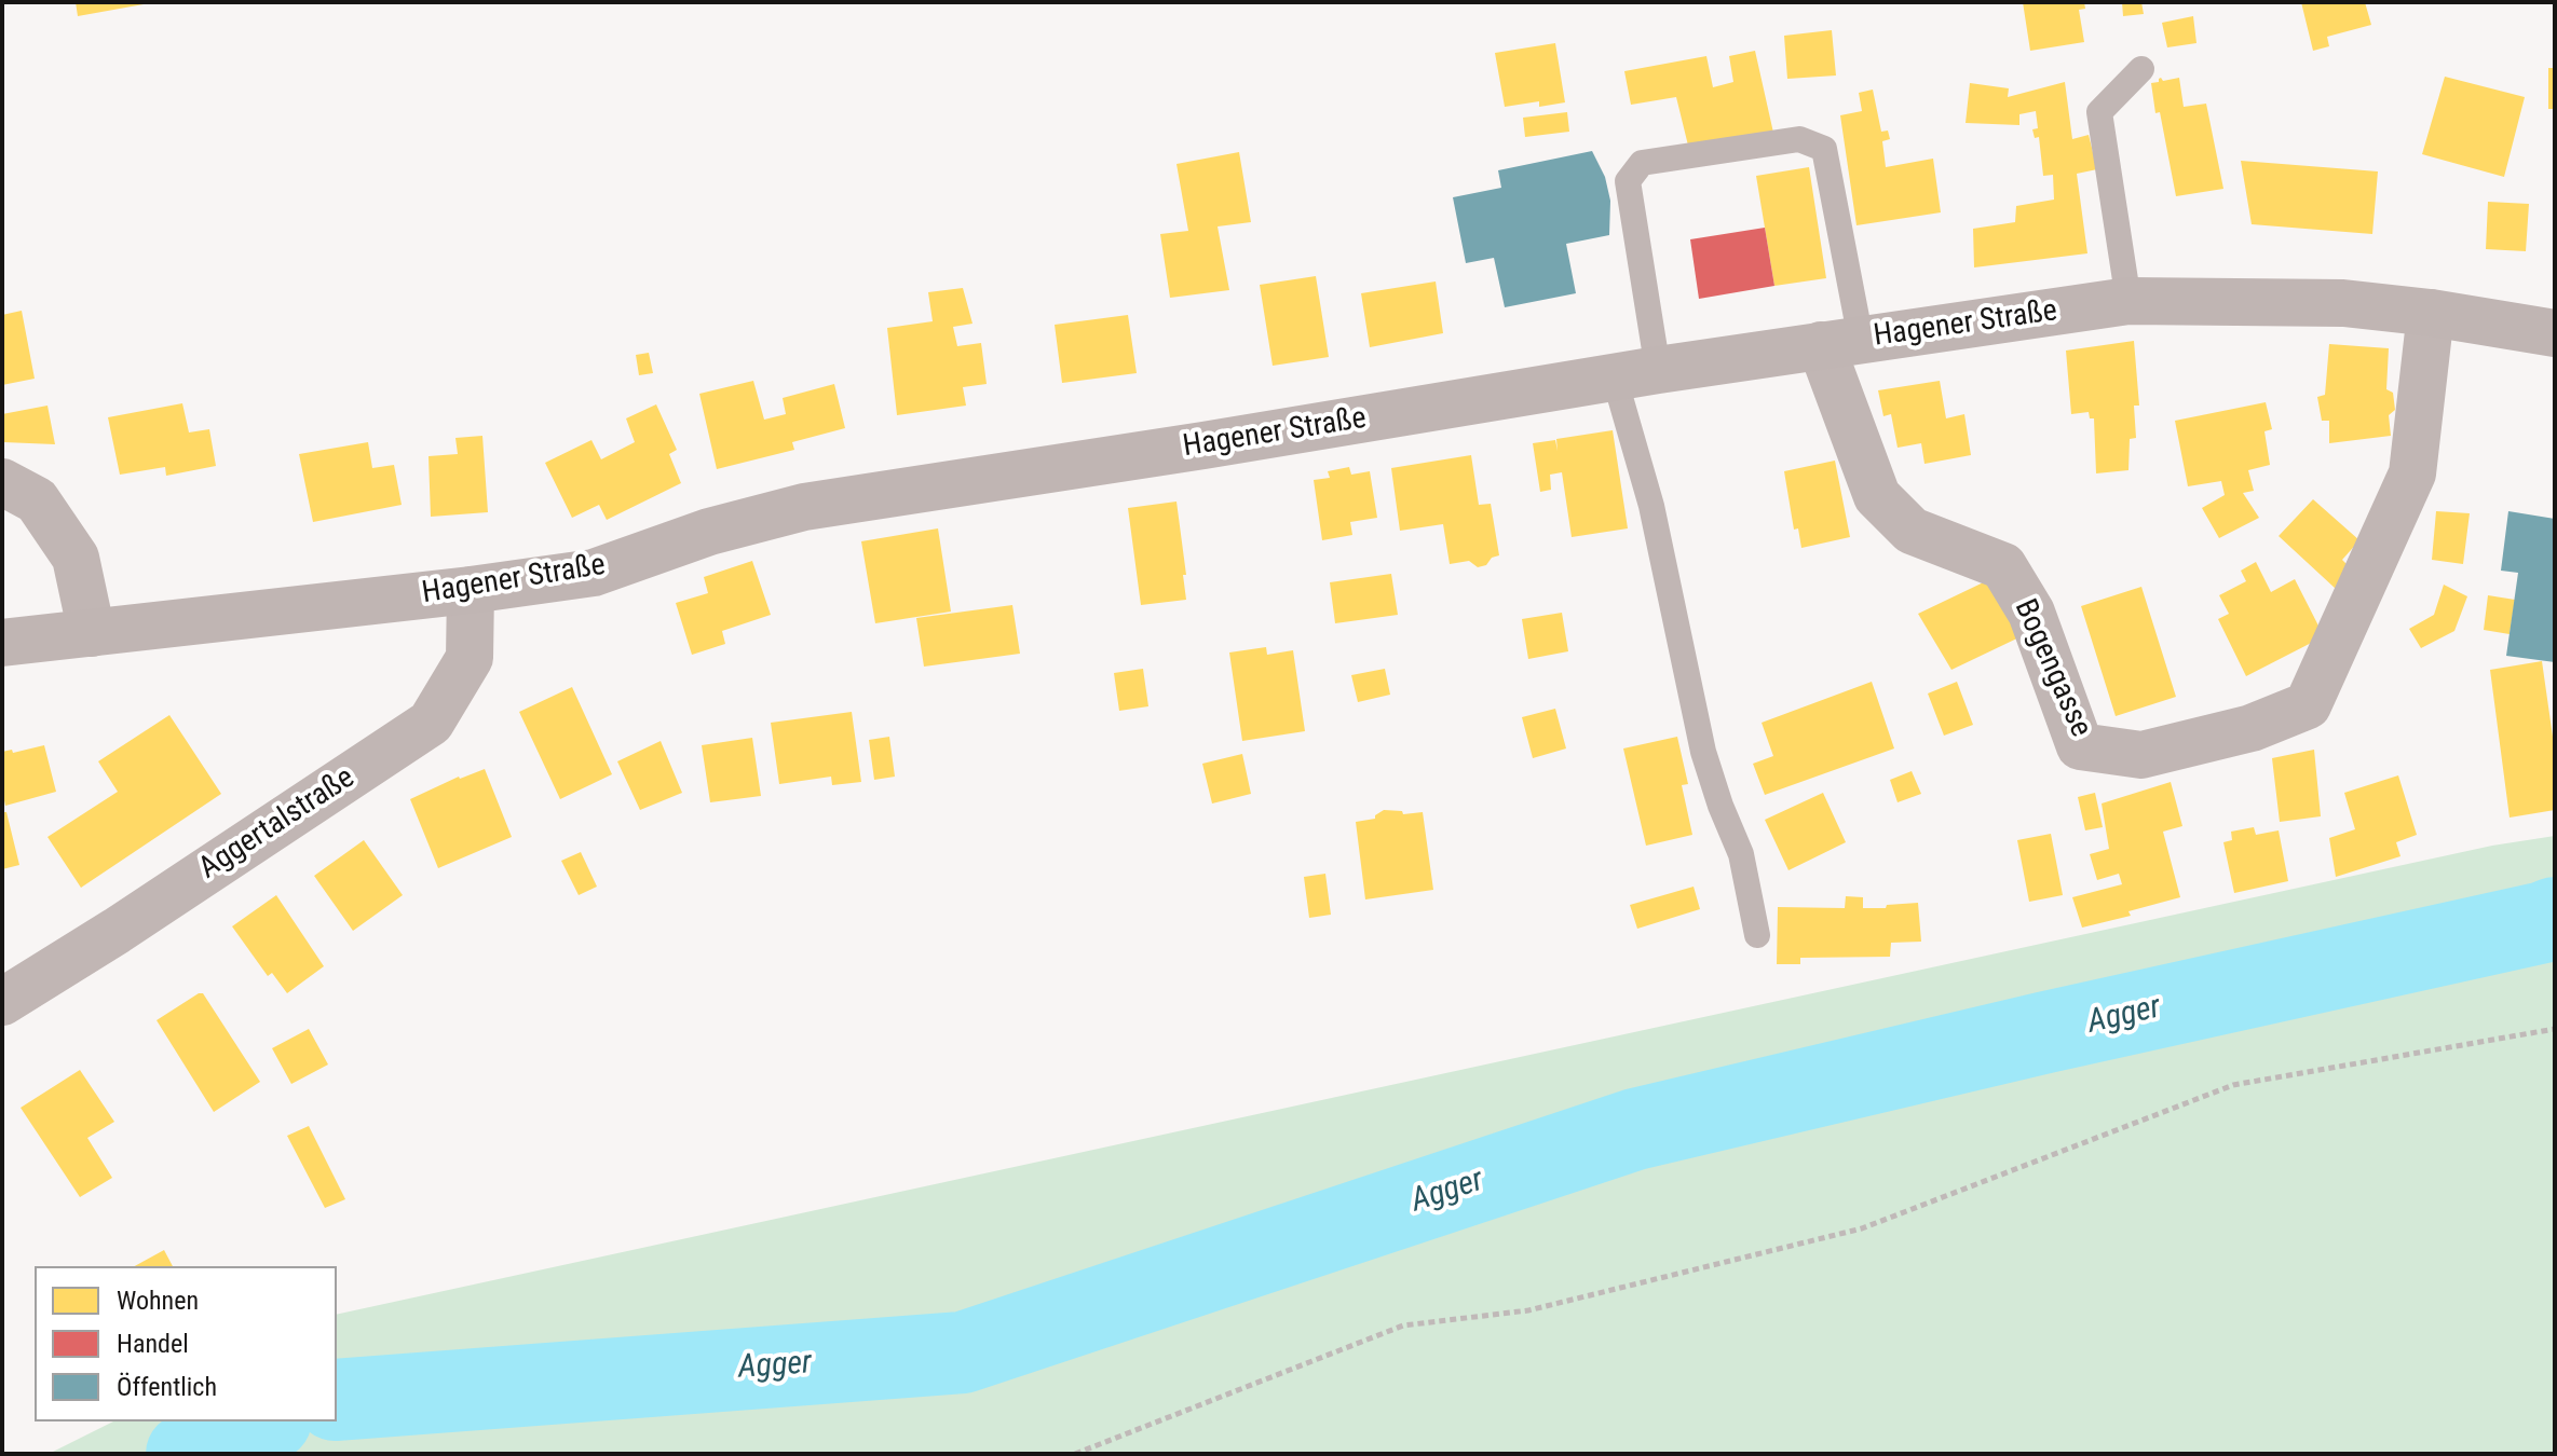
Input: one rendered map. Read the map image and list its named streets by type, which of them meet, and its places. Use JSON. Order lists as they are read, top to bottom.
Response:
{
  "streets": {
    "main road": ["Hagener Straße"],
    "street": ["Bogengasse", "Aggertalstraße"]
  },
  "crossings": [
    ["Hagener Straße", "Bogengasse"],
    ["Hagener Straße", "Aggertalstraße"]
  ],
  "water": ["Agger"],
  "legend": ["Wohnen", "Handel", "Öffentlich"]
}
